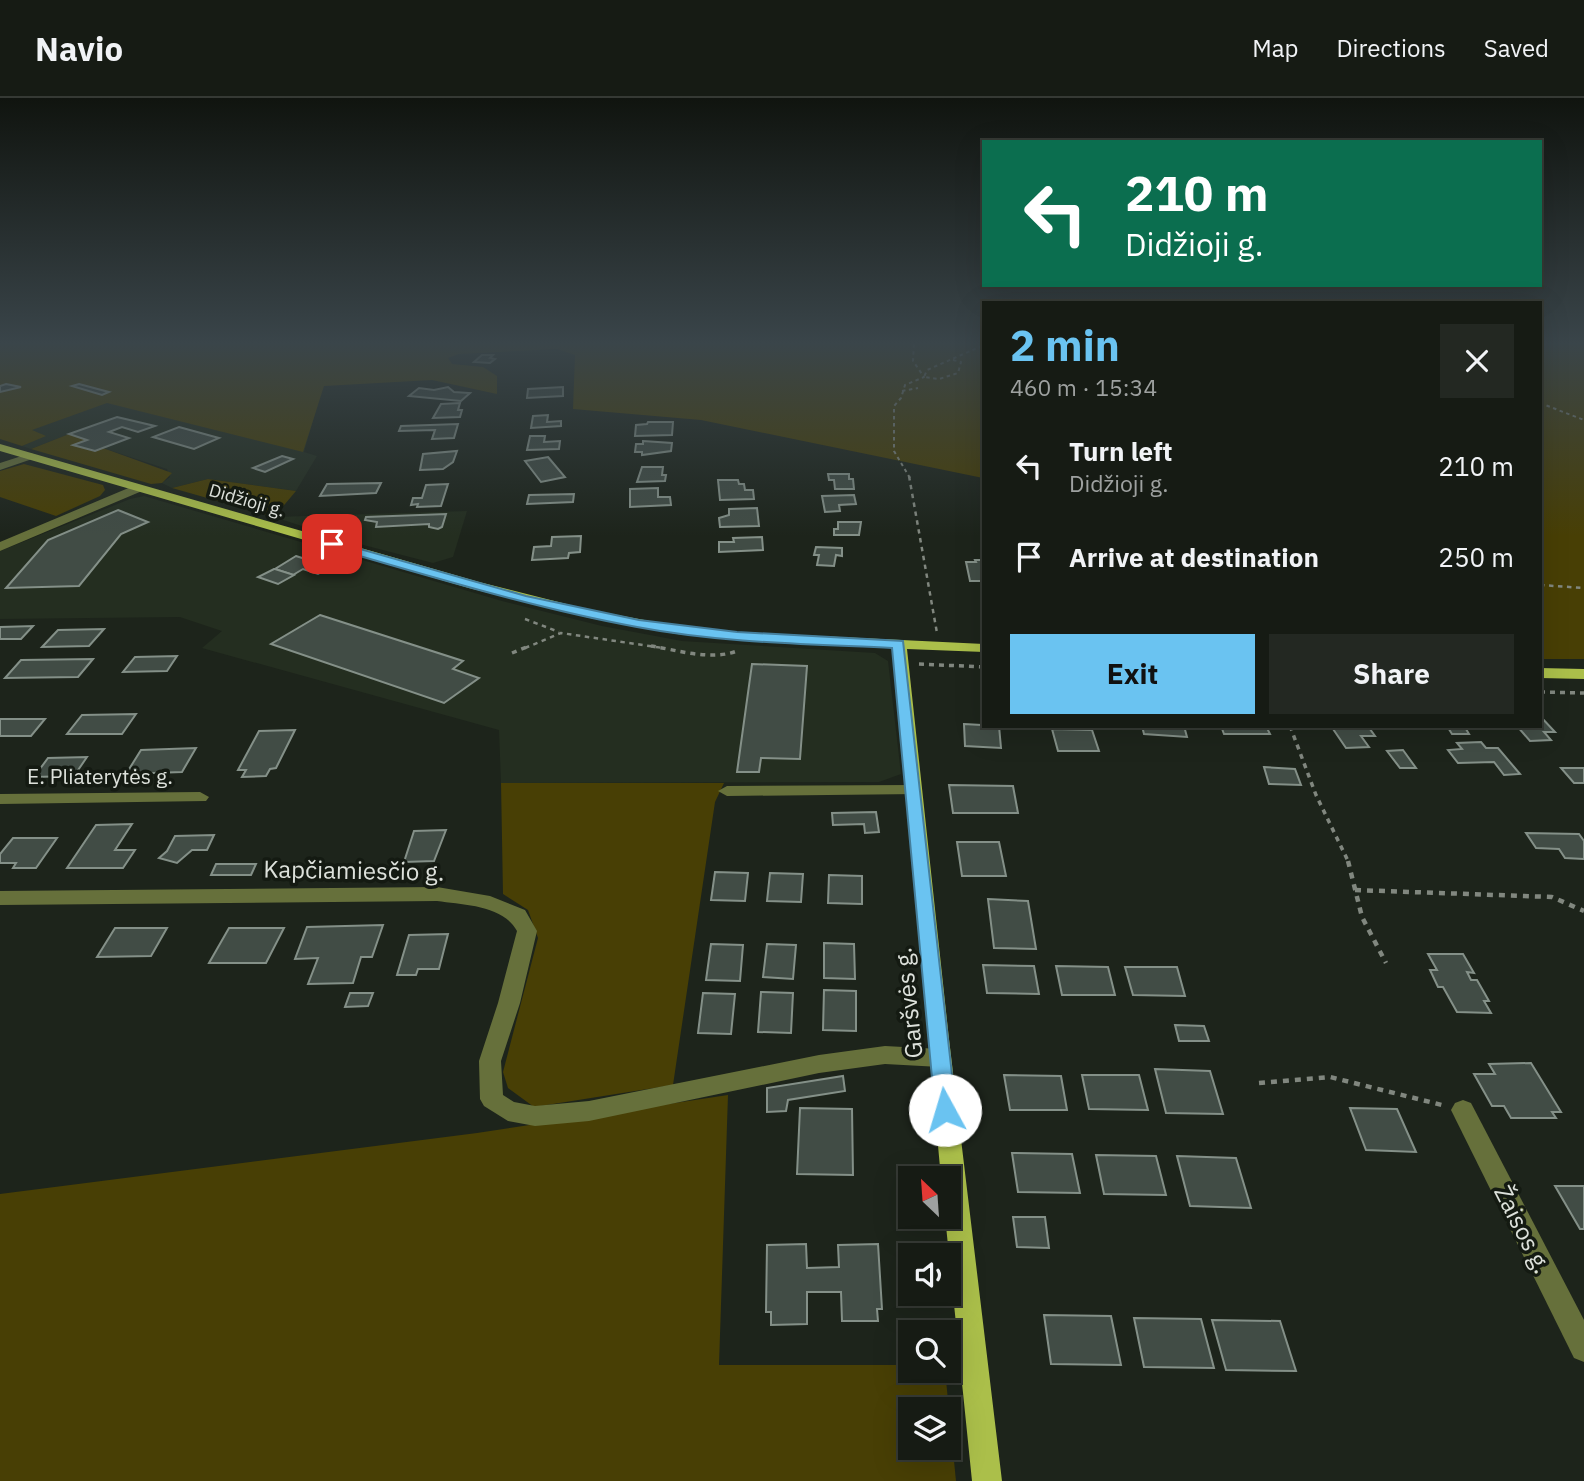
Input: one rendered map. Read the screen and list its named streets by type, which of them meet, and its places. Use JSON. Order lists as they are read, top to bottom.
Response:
{
  "streets": {
    "main road": ["Didžioji g.", "Garšvės g."],
    "street": ["E. Pliaterytės g.", "Kapčiamiesčio g.", "Žaisos g."]
  },
  "crossings": [
    ["Didžioji g.", "Garšvės g."],
    ["Kapčiamiesčio g.", "Garšvės g."]
  ],
  "north": "top left",
  "page": {
    "header": "Navio",
    "nav": ["Map", "Directions", "Saved"],
    "turn": ["210 m", "Didžioji g."],
    "heading": ["2 min", "460 m · 15:34"],
    "list": [
      {
        "name": "Turn left",
        "note": "Didžioji g.",
        "value": "210 m"
      },
      {
        "name": "Arrive at destination",
        "value": "250 m"
      }
    ],
    "buttons": ["Exit", "Share"]
  }
}
